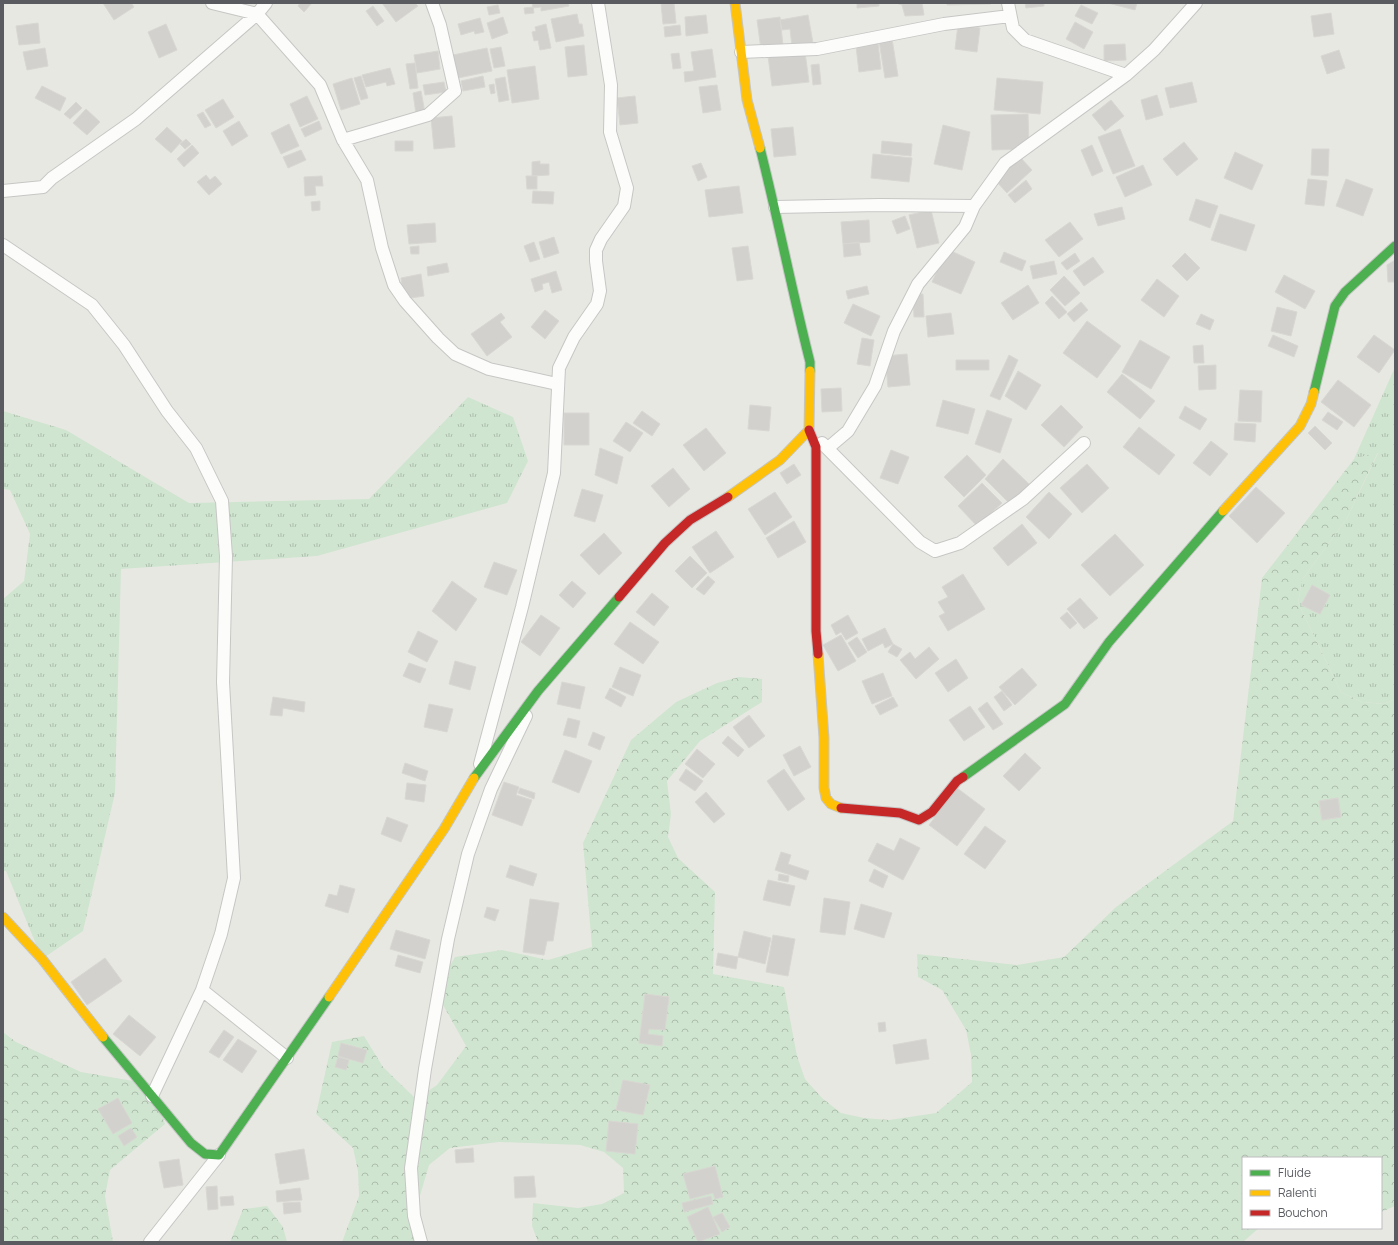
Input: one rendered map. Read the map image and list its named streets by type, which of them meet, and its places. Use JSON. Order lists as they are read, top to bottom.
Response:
{
  "legend": ["Fluide", "Ralenti", "Bouchon"]
}
